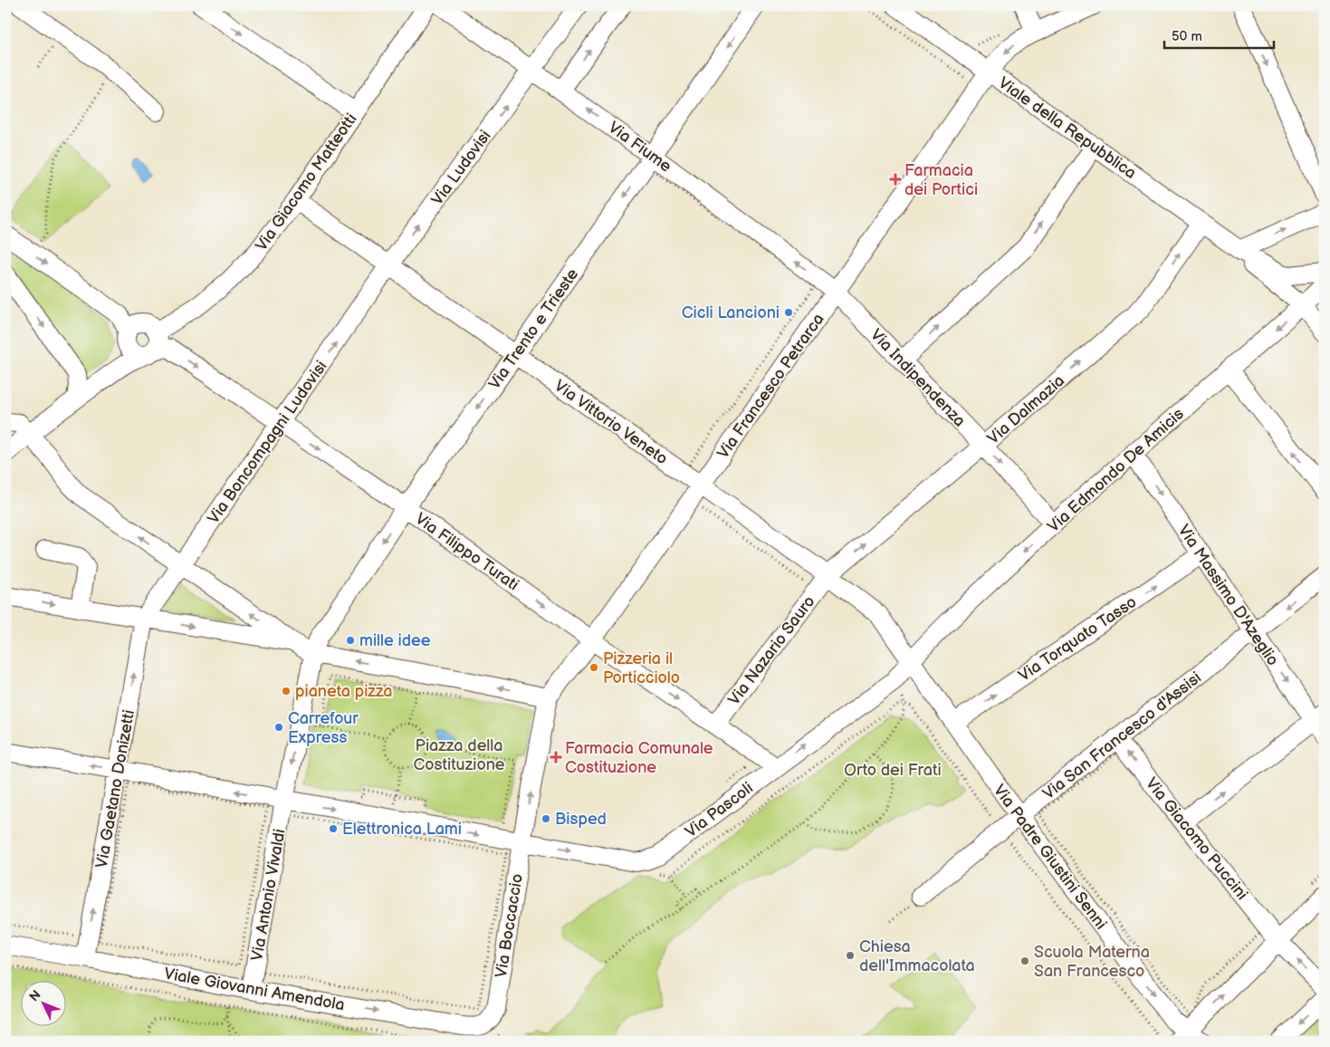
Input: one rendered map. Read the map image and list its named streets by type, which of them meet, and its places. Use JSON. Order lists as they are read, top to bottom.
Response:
{
  "streets": {
    "street": [
      "Viale della Repubblica",
      "Via Fiume",
      "Via Ludovisi",
      "Via Giacomo Matteotti",
      "Via Trento e Trieste",
      "Via Indipendenza",
      "Via Francesco Petrarca",
      "Via Dalmazia",
      "Via Vittorio Veneto",
      "Via Boncompagni Ludovisi",
      "Via Edmondo De Amicis",
      "Via Filippo Turati",
      "Via Massimo D'Azeglio",
      "Via Torquato Tasso",
      "Via Nazario Sauro",
      "Via San Francesco d'Assisi",
      "Via Gaetano Donizetti",
      "Via Pascoli",
      "Via Giacomo Puccini",
      "Via Padre Giustini Senni",
      "Via Antonio Vivaldi",
      "Via Boccaccio",
      "Viale Giovanni Amendola"
    ]
  },
  "crossings": [
    ["Viale della Repubblica", "Via Francesco Petrarca"],
    ["Viale della Repubblica", "Via Dalmazia"],
    ["Via Fiume", "Via Ludovisi"],
    ["Via Fiume", "Via Trento e Trieste"],
    ["Via Fiume", "Via Indipendenza"],
    ["Via Fiume", "Via Francesco Petrarca"],
    ["Via Ludovisi", "Via Vittorio Veneto"],
    ["Via Ludovisi", "Via Boncompagni Ludovisi"],
    ["Via Giacomo Matteotti", "Via Vittorio Veneto"],
    ["Via Giacomo Matteotti", "Via Filippo Turati"],
    ["Via Trento e Trieste", "Via Vittorio Veneto"],
    ["Via Trento e Trieste", "Via Filippo Turati"],
    ["Via Indipendenza", "Via Francesco Petrarca"],
    ["Via Indipendenza", "Via Dalmazia"],
    ["Via Indipendenza", "Via Edmondo De Amicis"],
    ["Via Francesco Petrarca", "Via Vittorio Veneto"],
    ["Via Francesco Petrarca", "Via Filippo Turati"],
    ["Via Dalmazia", "Via Vittorio Veneto"],
    ["Via Dalmazia", "Via Nazario Sauro"],
    ["Via Vittorio Veneto", "Via Boncompagni Ludovisi"],
    ["Via Vittorio Veneto", "Via Edmondo De Amicis"],
    ["Via Vittorio Veneto", "Via Nazario Sauro"],
    ["Via Vittorio Veneto", "Via Pascoli"],
    ["Via Vittorio Veneto", "Via Padre Giustini Senni"],
    ["Via Boncompagni Ludovisi", "Via Filippo Turati"],
    ["Via Boncompagni Ludovisi", "Via Gaetano Donizetti"],
    ["Via Edmondo De Amicis", "Via Massimo D'Azeglio"],
    ["Via Edmondo De Amicis", "Via Pascoli"],
    ["Via Edmondo De Amicis", "Via Padre Giustini Senni"],
    ["Via Filippo Turati", "Via Nazario Sauro"],
    ["Via Filippo Turati", "Via Pascoli"],
    ["Via Massimo D'Azeglio", "Via Torquato Tasso"],
    ["Via Massimo D'Azeglio", "Via San Francesco d'Assisi"],
    ["Via Torquato Tasso", "Via Padre Giustini Senni"],
    ["Via San Francesco d'Assisi", "Via Giacomo Puccini"],
    ["Via San Francesco d'Assisi", "Via Padre Giustini Senni"],
    ["Via Gaetano Donizetti", "Viale Giovanni Amendola"],
    ["Via Pascoli", "Via Padre Giustini Senni"],
    ["Via Pascoli", "Via Boccaccio"],
    ["Via Antonio Vivaldi", "Viale Giovanni Amendola"],
    ["Via Boccaccio", "Viale Giovanni Amendola"]
  ],
  "one_way": [
    "Via Fiume",
    "Via Ludovisi",
    "Via Trento e Trieste",
    "Via Boncompagni Ludovisi",
    "Via Edmondo De Amicis",
    "Via Torquato Tasso",
    "Via Gaetano Donizetti",
    "Via Pascoli",
    "Via Giacomo Puccini",
    "Via Padre Giustini Senni",
    "Viale Giovanni Amendola"
  ],
  "parks": ["Piazza della Costituzione", "Orto dei Frati"],
  "places": {
    "health": ["Farmacia dei Portici", "Farmacia Comunale Costituzione"],
    "other": [
      "Cicli Lancioni",
      "mille idee",
      "Pizzeria il Porticciolo",
      "pianeta pizza",
      "Carrefour Express",
      "Bisped",
      "Elettronica Lami",
      "Chiesa dell'Immacolata",
      "Scuola Materna San Francesco"
    ]
  },
  "scale_bar": "50 m",
  "north": "top left"
}
